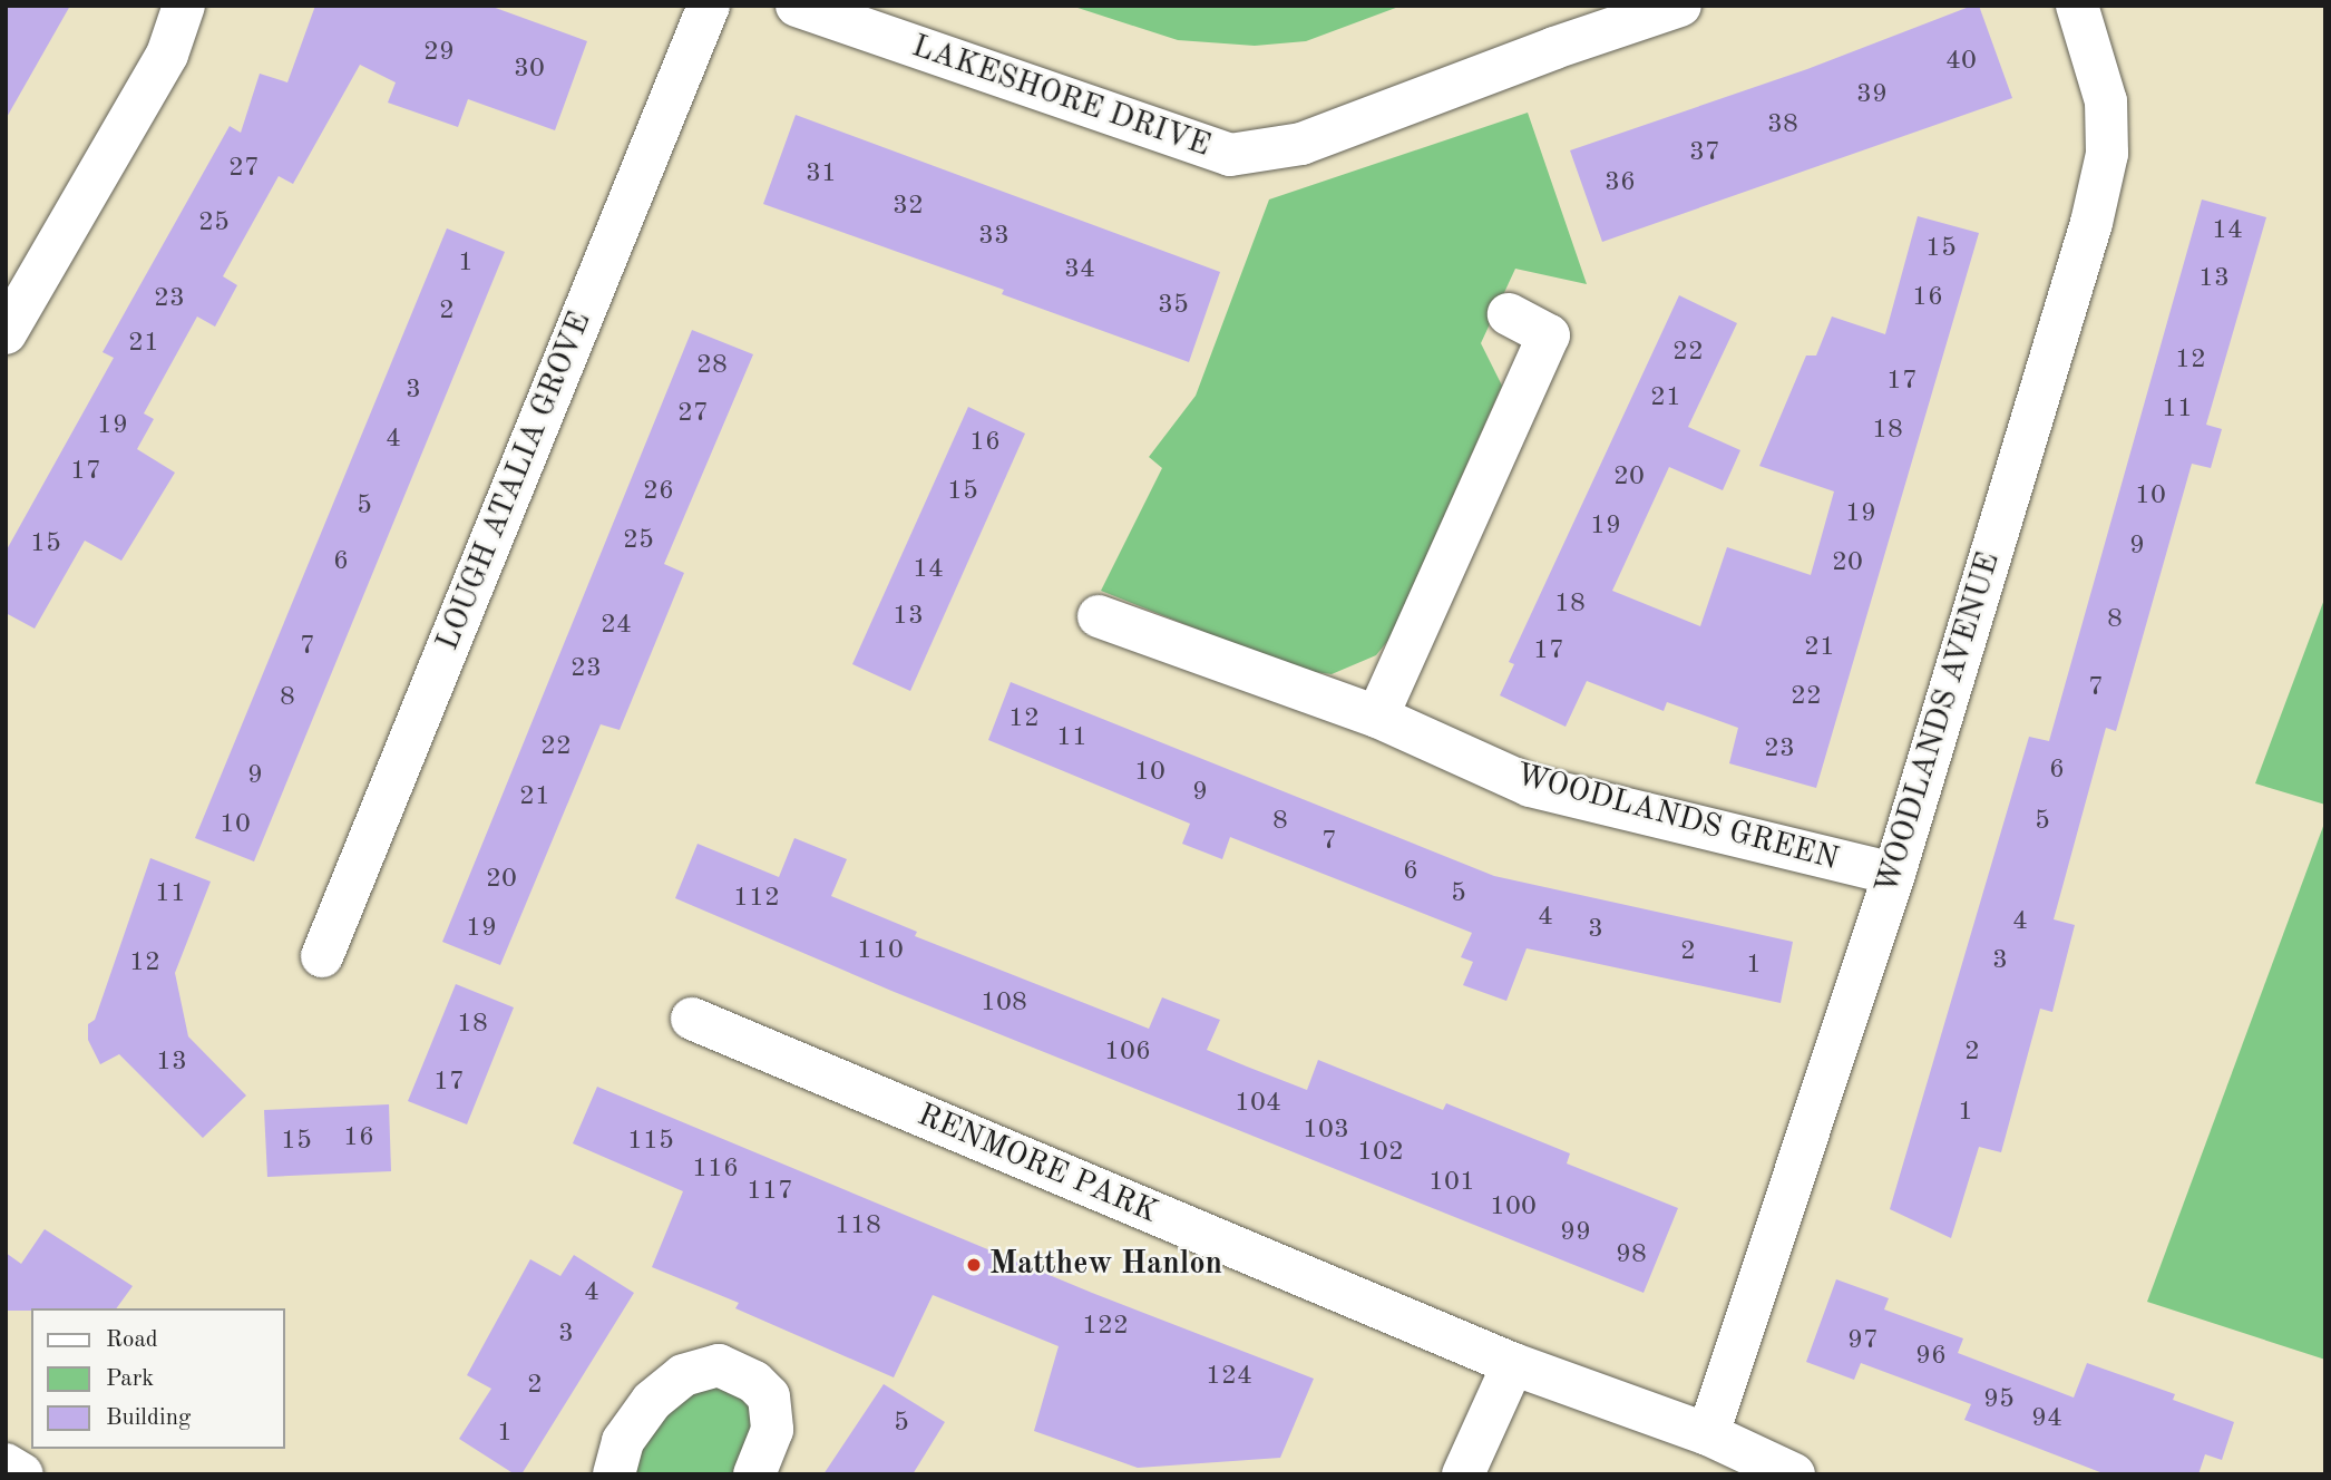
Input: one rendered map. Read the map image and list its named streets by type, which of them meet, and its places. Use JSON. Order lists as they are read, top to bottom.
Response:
{
  "streets": {
    "street": [
      "LAKESHORE DRIVE",
      "LOUGH ATALIA GROVE",
      "WOODLANDS AVENUE",
      "WOODLANDS GREEN",
      "RENMORE PARK"
    ]
  },
  "crossings": [
    ["WOODLANDS AVENUE", "WOODLANDS GREEN"],
    ["WOODLANDS AVENUE", "RENMORE PARK"]
  ],
  "places": ["Matthew Hanlon"],
  "house_numbers": [
    "29",
    "40",
    "30",
    "39",
    "38",
    "37",
    "27",
    "31",
    "36",
    "32",
    "25",
    "14",
    "33",
    "15",
    "1",
    "34",
    "13",
    "16",
    "23",
    "35",
    "2",
    "21",
    "22",
    "12",
    "28",
    "17",
    "3",
    "21",
    "11",
    "27",
    "19",
    "18",
    "4",
    "16",
    "17",
    "20",
    "26",
    "15",
    "10",
    "5",
    "19",
    "19",
    "25",
    "15",
    "9",
    "6",
    "20",
    "14",
    "18",
    "13",
    "8",
    "24",
    "7",
    "21",
    "17",
    "23",
    "7",
    "22",
    "8",
    "12",
    "11",
    "22",
    "23",
    "6",
    "10",
    "9",
    "9",
    "21",
    "8",
    "5",
    "10",
    "7",
    "6",
    "20",
    "11",
    "5",
    "112",
    "4",
    "4",
    "19",
    "3",
    "110",
    "2",
    "3",
    "12",
    "1",
    "108",
    "18",
    "106",
    "2",
    "13",
    "17",
    "104",
    "1",
    "103",
    "16",
    "15",
    "115",
    "102",
    "116",
    "101",
    "117",
    "100",
    "118",
    "99",
    "98",
    "4",
    "122",
    "3",
    "97",
    "96",
    "124",
    "2",
    "95",
    "94",
    "5",
    "1"
  ],
  "legend": ["Road", "Park", "Building"]
}
